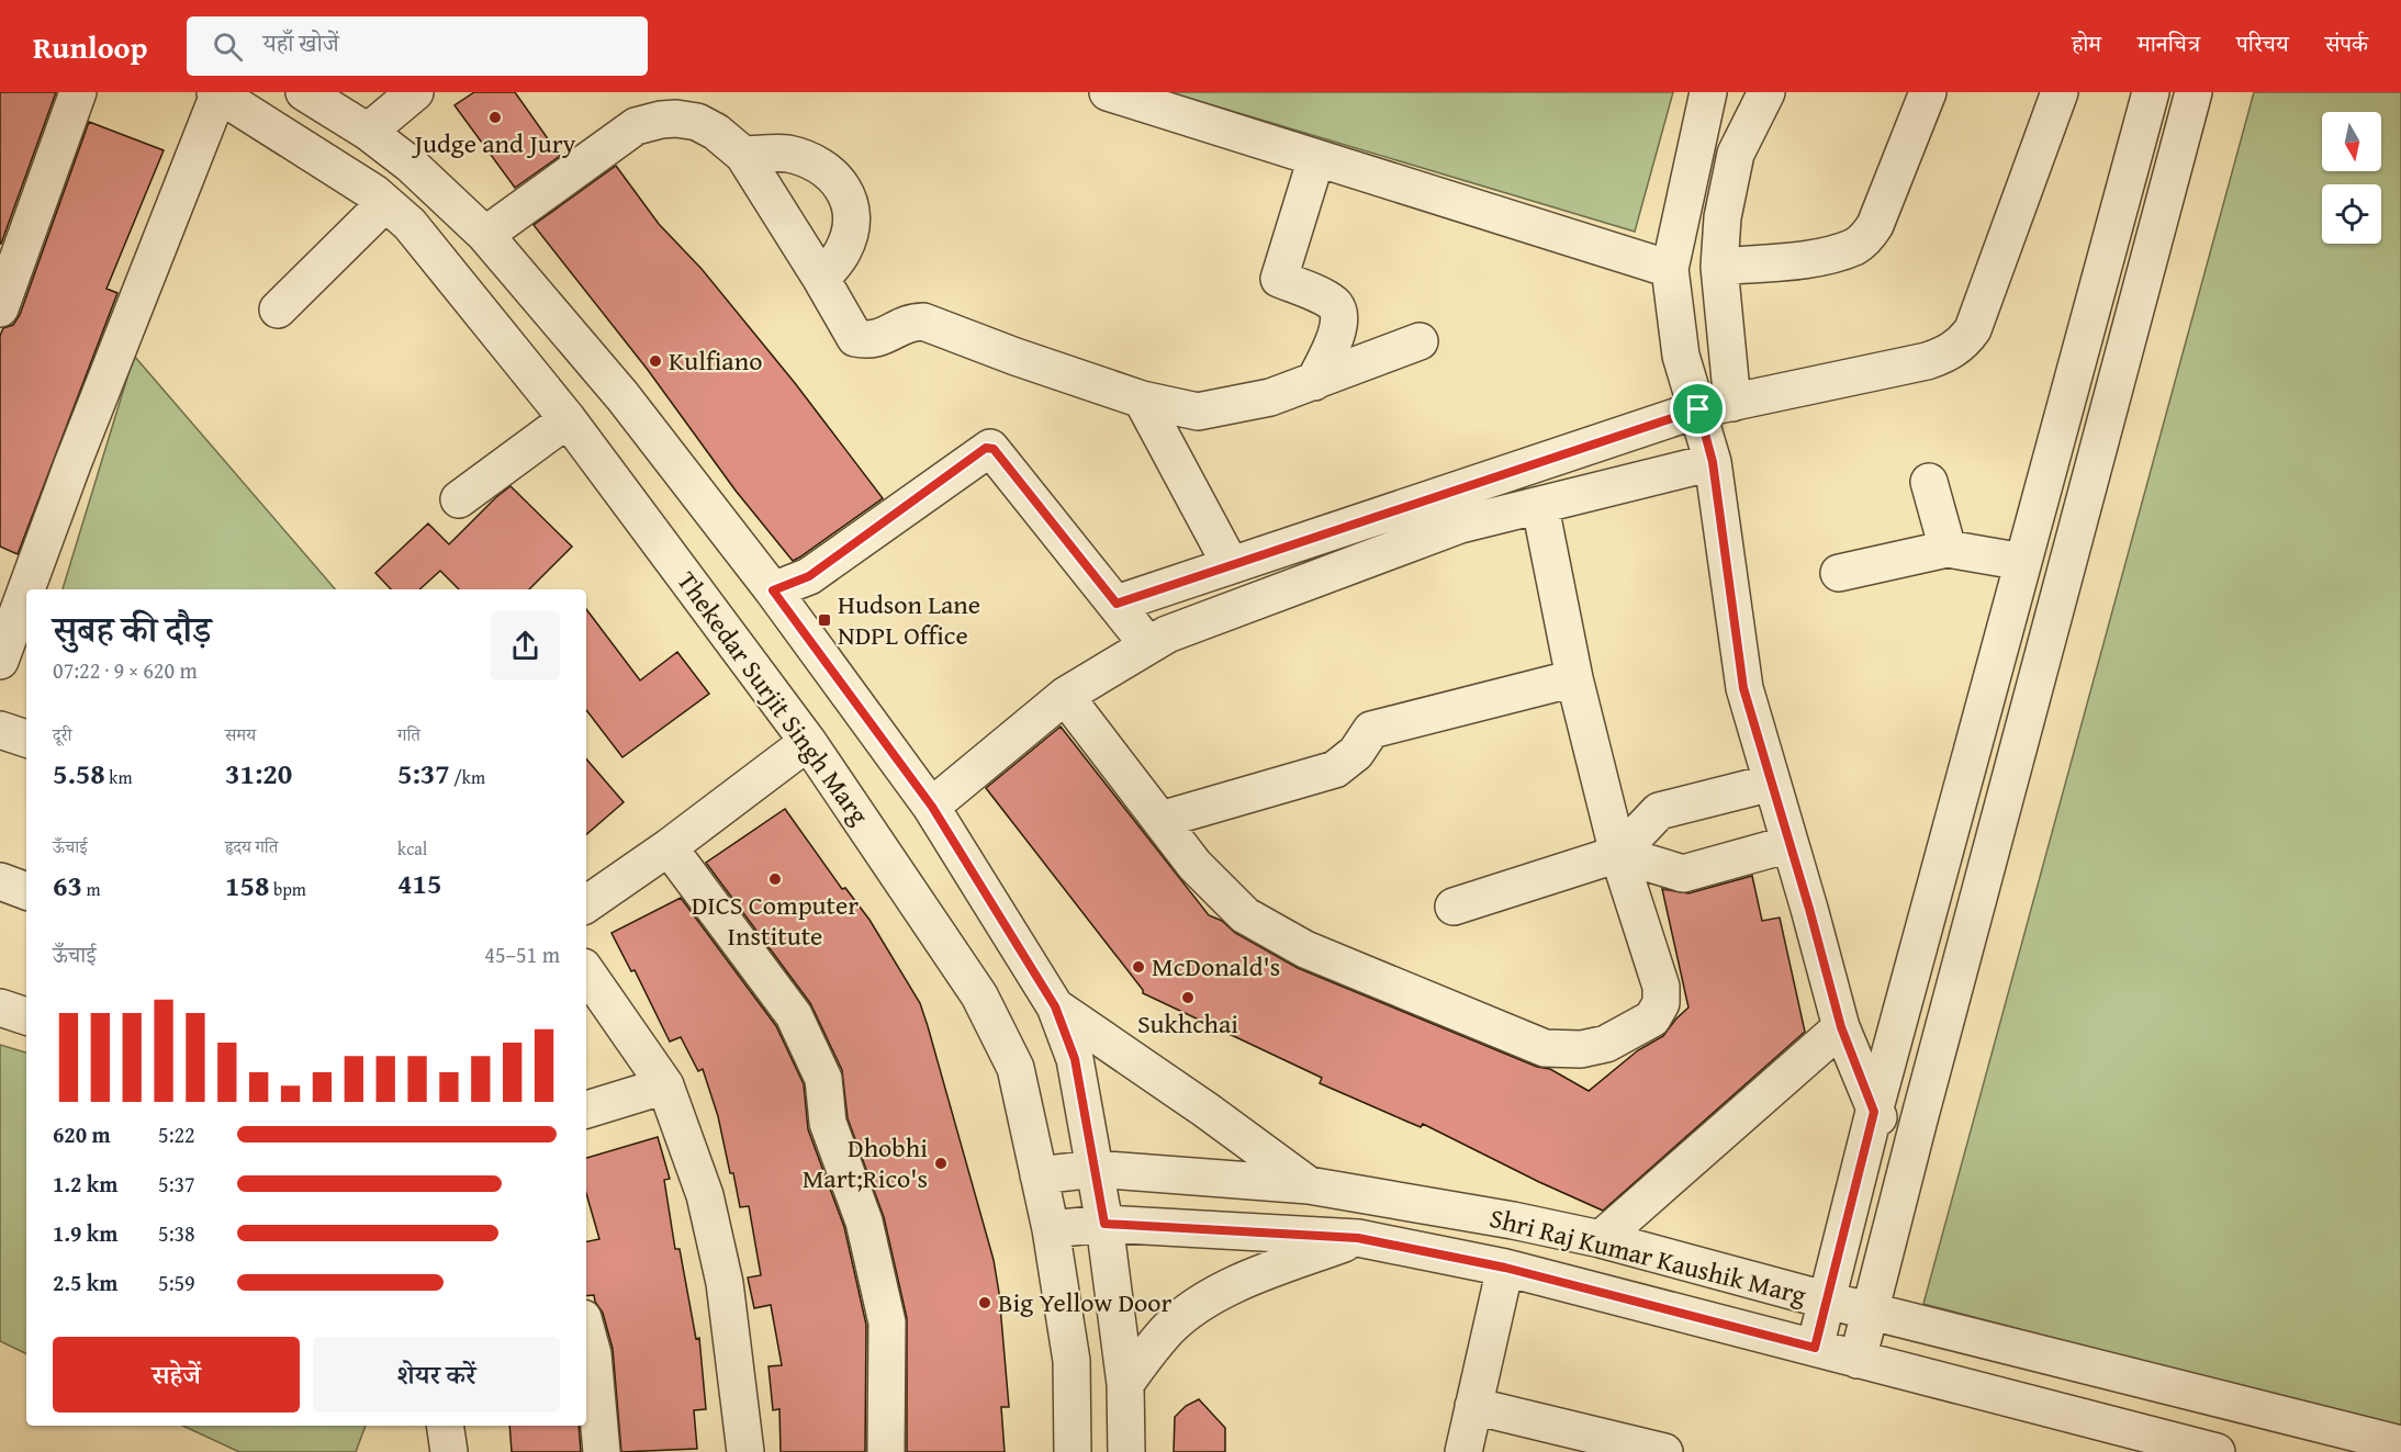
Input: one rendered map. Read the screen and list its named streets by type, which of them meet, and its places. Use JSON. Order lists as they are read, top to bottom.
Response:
{
  "streets": {
    "street": ["Thekedar Surjit Singh Marg", "Shri Raj Kumar Kaushik Marg"]
  },
  "crossings": [
    ["Thekedar Surjit Singh Marg", "Shri Raj Kumar Kaushik Marg"]
  ],
  "places": {
    "other": [
      "Judge and Jury",
      "Kulfiano",
      "DICS Computer Institute",
      "McDonald's",
      "Sukhchai",
      "Dhobhi Mart;Rico's",
      "Big Yellow Door"
    ],
    "transit": ["Hudson Lane NDPL Office"]
  },
  "north": "bottom",
  "page": {
    "header": "Runloop",
    "search": "यहाँ खोजें",
    "nav": [
      "होम",
      "मानचित्र",
      "परिचय",
      "संपर्क"
    ],
    "heading": ["सुबह की दौड़", "07:22 · 9 × 620 m"],
    "stats": [
      ["दूरी", "5.58 km"],
      ["समय", "31:20"],
      ["गति", "5:37 /km"],
      ["ऊँचाई", "63 m"],
      ["हृदय गति", "158 bpm"],
      ["kcal", "415"]
    ],
    "chart": ["ऊँचाई", "45–51 m"],
    "list": [
      {
        "name": "620 m",
        "note": "5:22"
      },
      {
        "name": "1.2 km",
        "note": "5:37"
      },
      {
        "name": "1.9 km",
        "note": "5:38"
      },
      {
        "name": "2.5 km",
        "note": "5:59"
      }
    ],
    "buttons": ["सहेजें", "शेयर करें"]
  }
}
